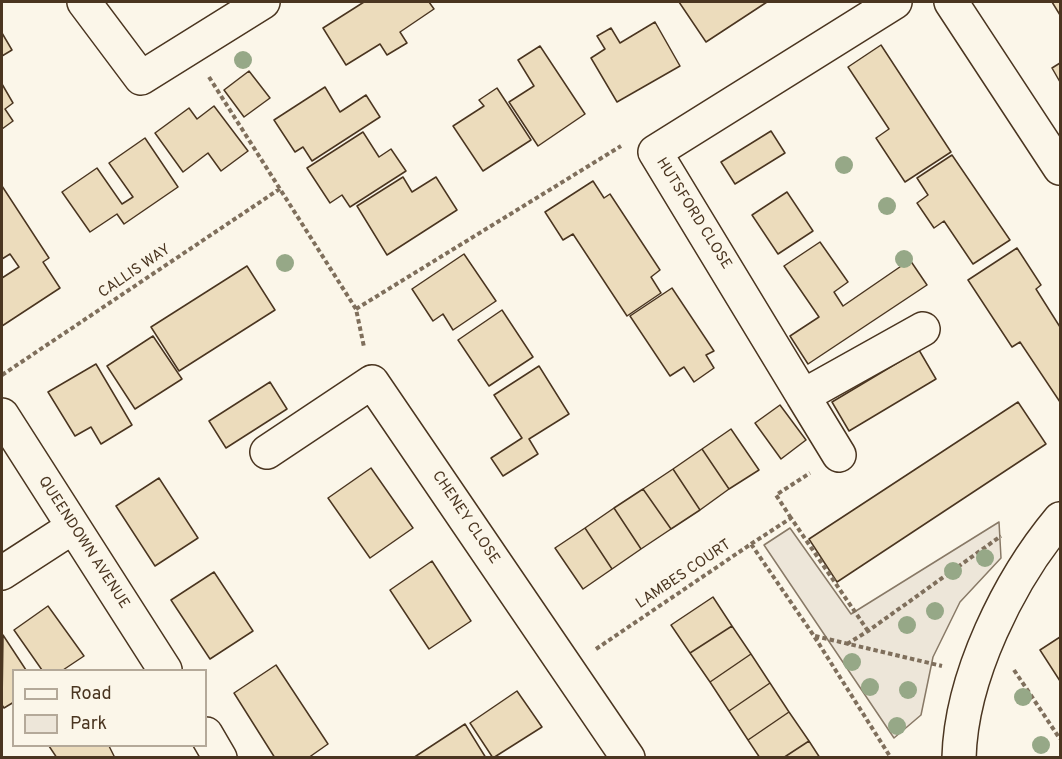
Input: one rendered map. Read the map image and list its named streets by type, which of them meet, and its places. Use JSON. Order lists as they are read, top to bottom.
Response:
{
  "streets": {
    "street": ["HUTSFORD CLOSE", "CHENEY CLOSE", "QUEENDOWN AVENUE"],
    "path": ["CALLIS WAY", "LAMBES COURT"]
  },
  "crossings": [
    ["CHENEY CLOSE", "LAMBES COURT"]
  ],
  "legend": ["Road", "Park"]
}
